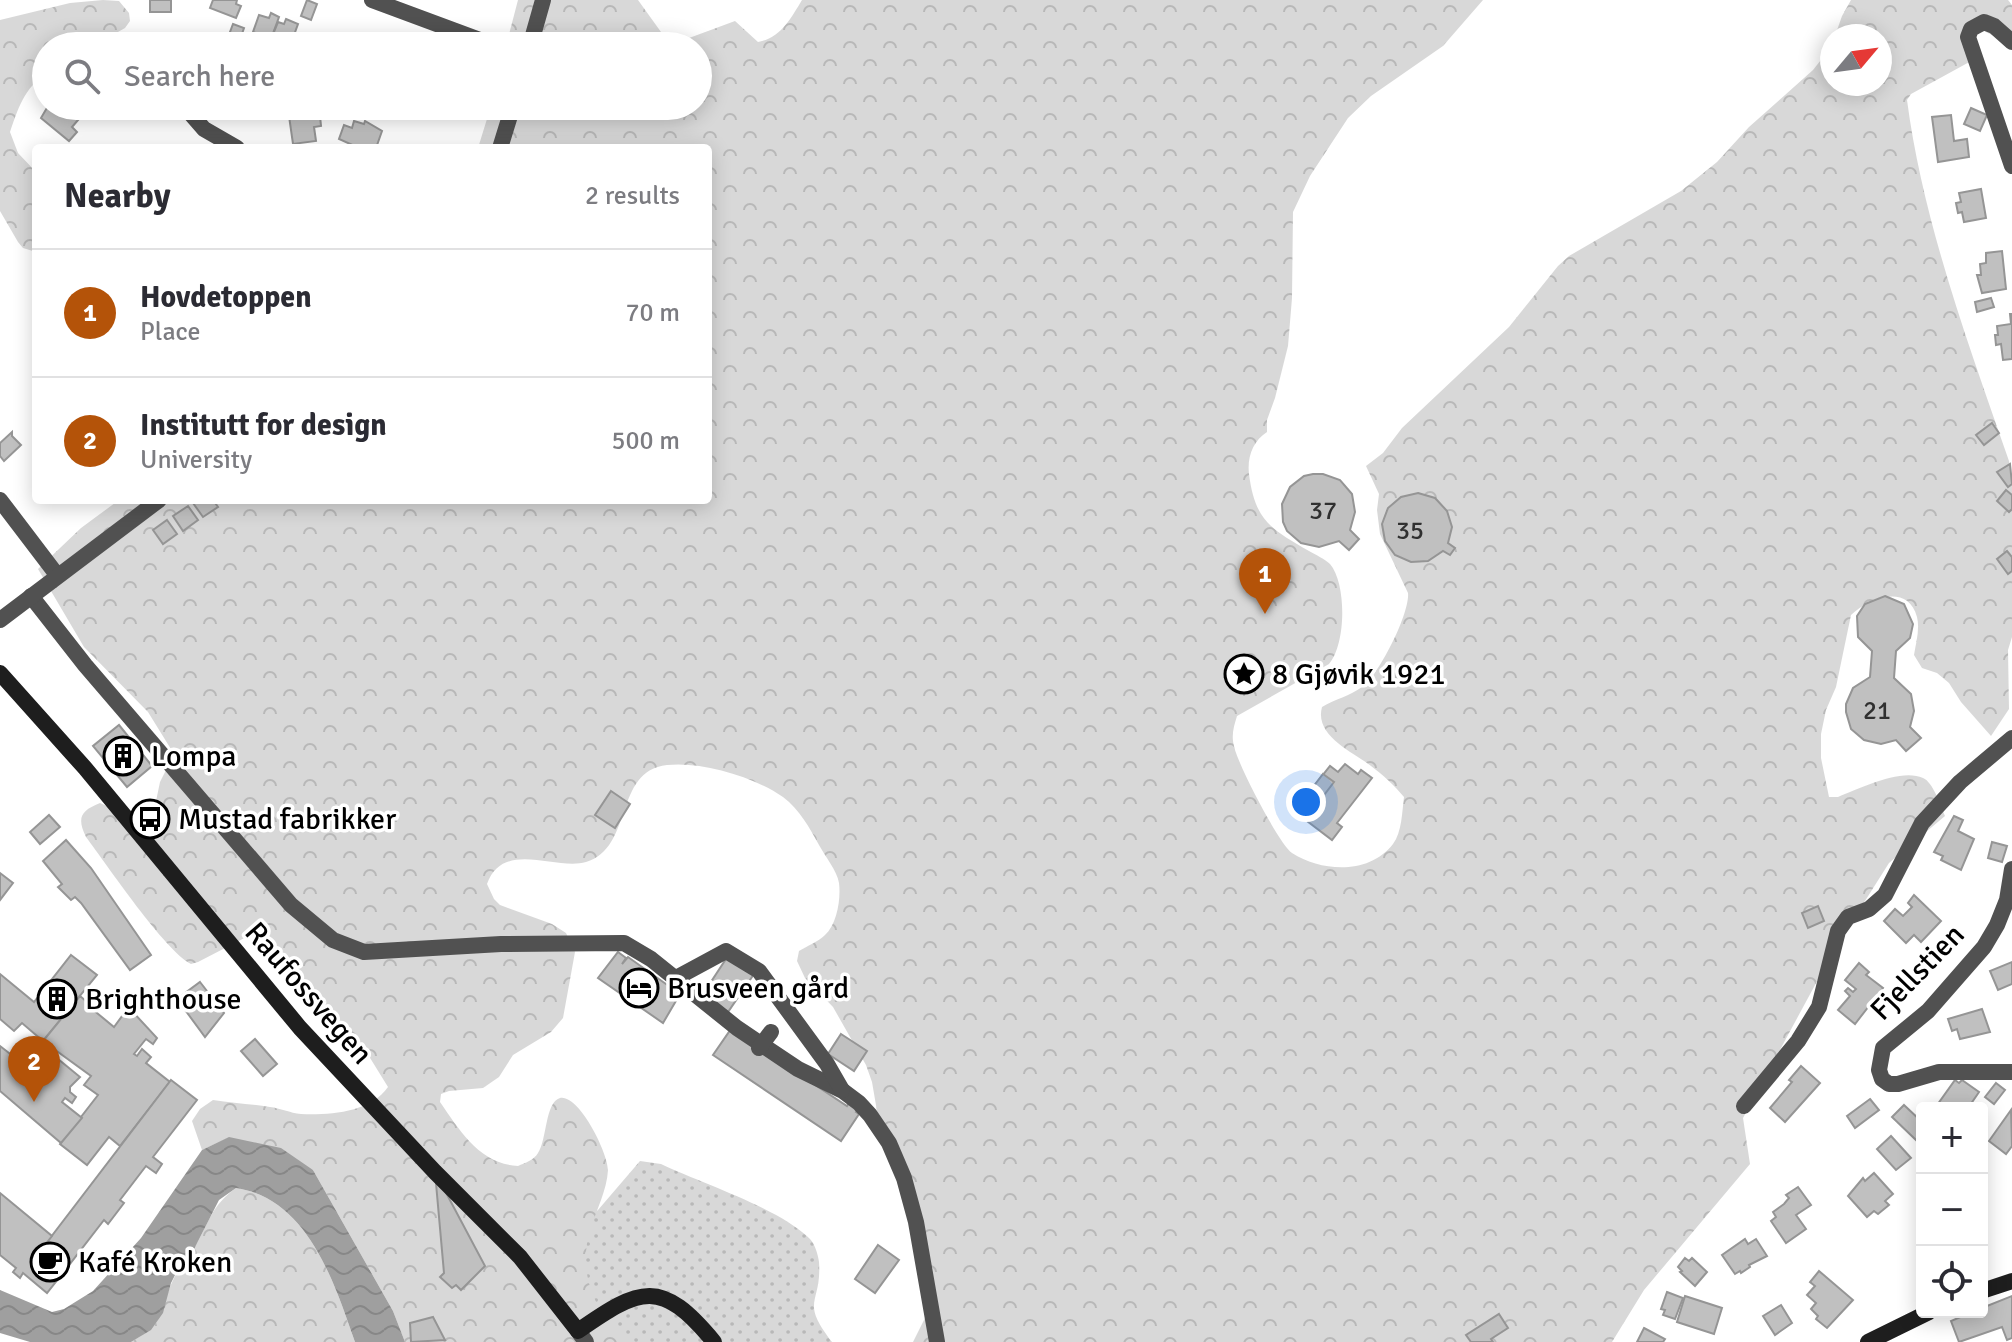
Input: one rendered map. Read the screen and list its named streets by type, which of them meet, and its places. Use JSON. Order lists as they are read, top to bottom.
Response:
{
  "streets": {
    "main road": ["Raufossvegen"],
    "street": ["Fjellstien"]
  },
  "places": {
    "place": ["8 Gjøvik 1921"],
    "building": ["Lompa", "Brighthouse"],
    "bus stop": ["Mustad fabrikker"],
    "hotel": ["Brusveen gård"],
    "cafe": ["Kafé Kroken"]
  },
  "house_numbers": ["37", "35", "21"],
  "north": "top right",
  "page": {
    "search": "Search here",
    "heading": ["Nearby", "2 results"],
    "list": [
      {
        "mark": "1",
        "name": "Hovdetoppen",
        "note": "Place",
        "value": "70 m"
      },
      {
        "mark": "2",
        "name": "Institutt for design",
        "note": "University",
        "value": "500 m"
      }
    ],
    "pins": ["1", "2"],
    "map_buttons": ["+", "−"]
  }
}
